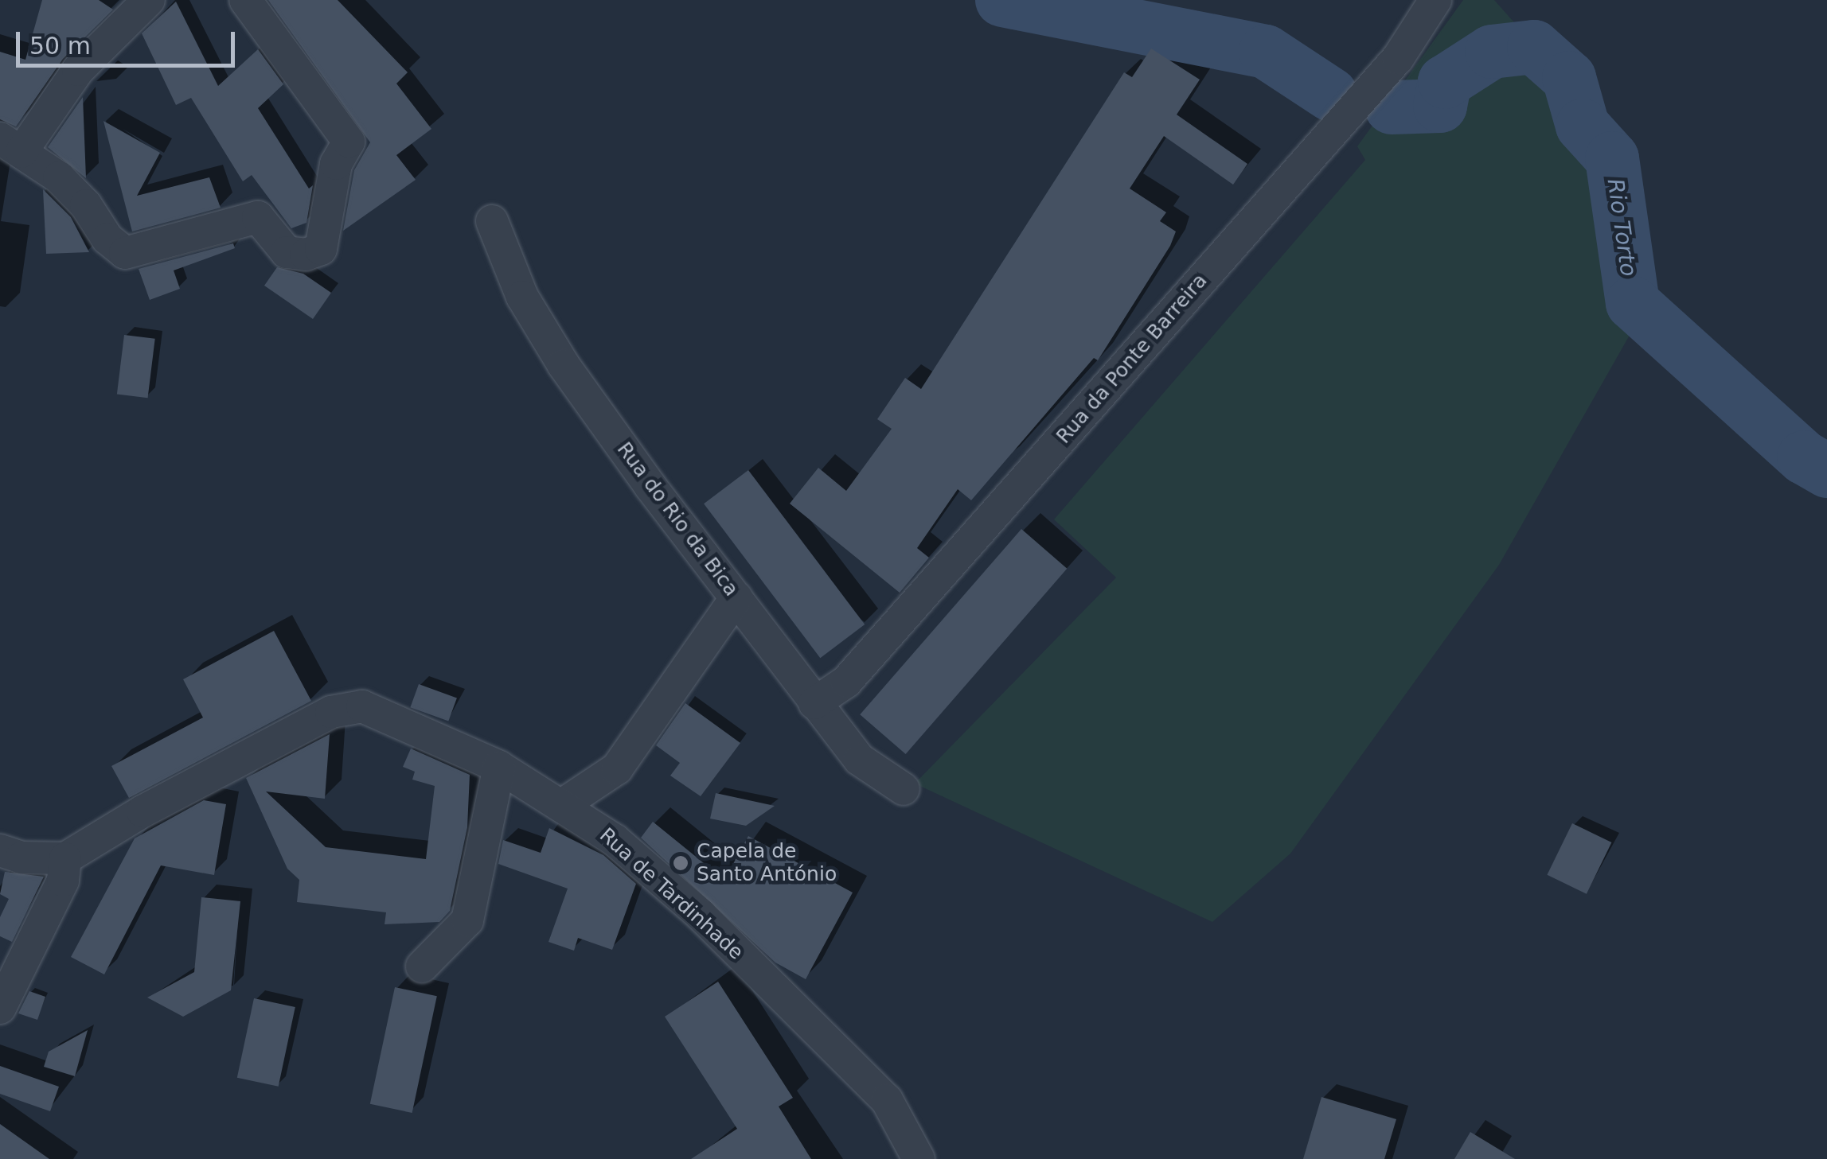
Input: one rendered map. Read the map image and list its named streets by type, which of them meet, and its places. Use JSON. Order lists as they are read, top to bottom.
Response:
{
  "streets": {
    "street": ["Rua da Ponte Barreira", "Rua do Rio da Bica", "Rua de Tardinhade"]
  },
  "crossings": [
    ["Rua da Ponte Barreira", "Rua do Rio da Bica"]
  ],
  "water": ["Rio Torto"],
  "places": ["Capela de Santo António"],
  "scale_bar": "50 m"
}
